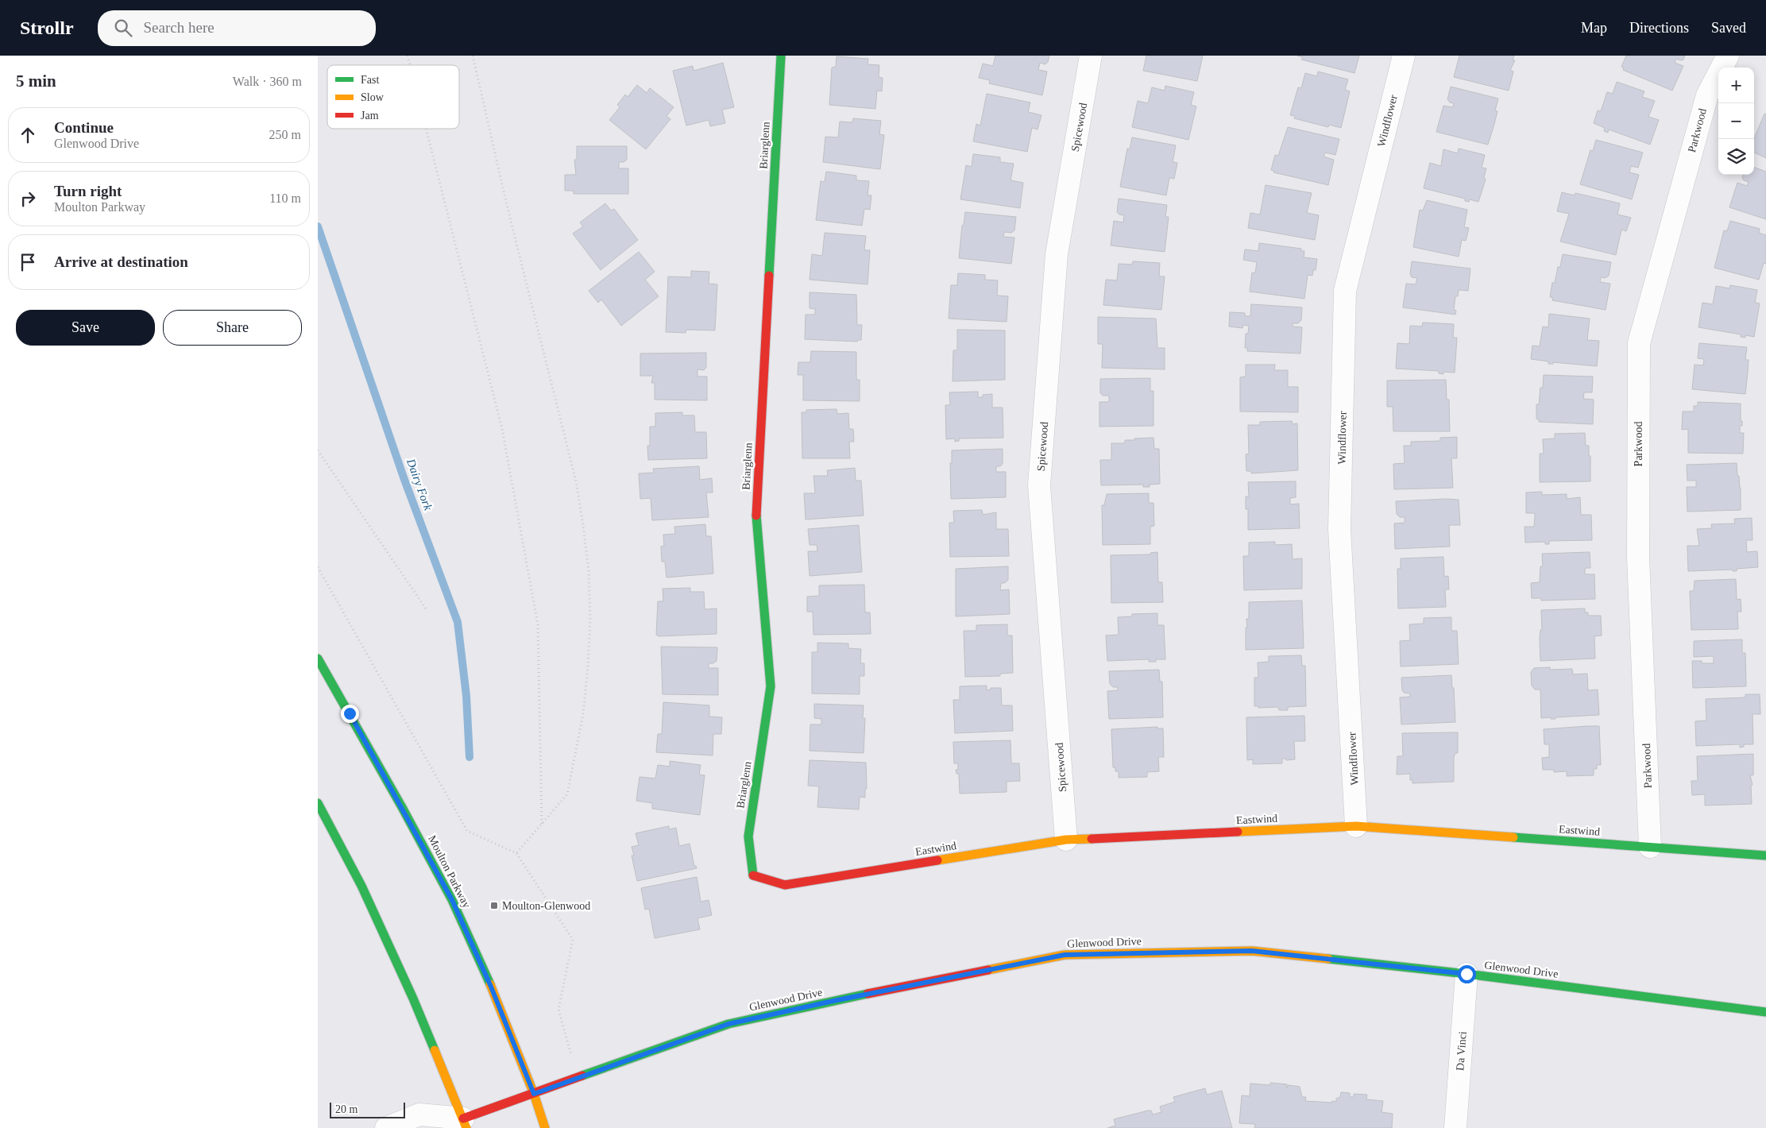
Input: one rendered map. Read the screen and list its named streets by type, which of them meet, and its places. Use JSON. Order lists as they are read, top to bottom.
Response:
{
  "streets": {
    "main road": [
      "Briarglenn",
      "Eastwind",
      "Moulton Parkway",
      "Glenwood Drive"
    ],
    "street": [
      "Windflower",
      "Spicewood",
      "Parkwood",
      "Da Vinci"
    ]
  },
  "crossings": [
    ["Windflower", "Eastwind"],
    ["Spicewood", "Eastwind"],
    ["Parkwood", "Eastwind"],
    ["Briarglenn", "Eastwind"],
    ["Moulton Parkway", "Glenwood Drive"],
    ["Glenwood Drive", "Da Vinci"]
  ],
  "water": ["Dairy Fork"],
  "places": {
    "transit": ["Moulton-Glenwood"]
  },
  "legend": ["Fast", "Slow", "Jam"],
  "scale_bar": "20 m",
  "page": {
    "header": "Strollr",
    "search": "Search here",
    "nav": ["Map", "Directions", "Saved"],
    "heading": ["5 min", "Walk · 360 m"],
    "map_buttons": ["+", "−"],
    "list": [
      ["Continue", "Glenwood Drive", "250 m"],
      ["Turn right", "Moulton Parkway", "110 m"],
      "Arrive at destination"
    ],
    "buttons": ["Save", "Share"],
    "scale": "20 m"
  }
}
